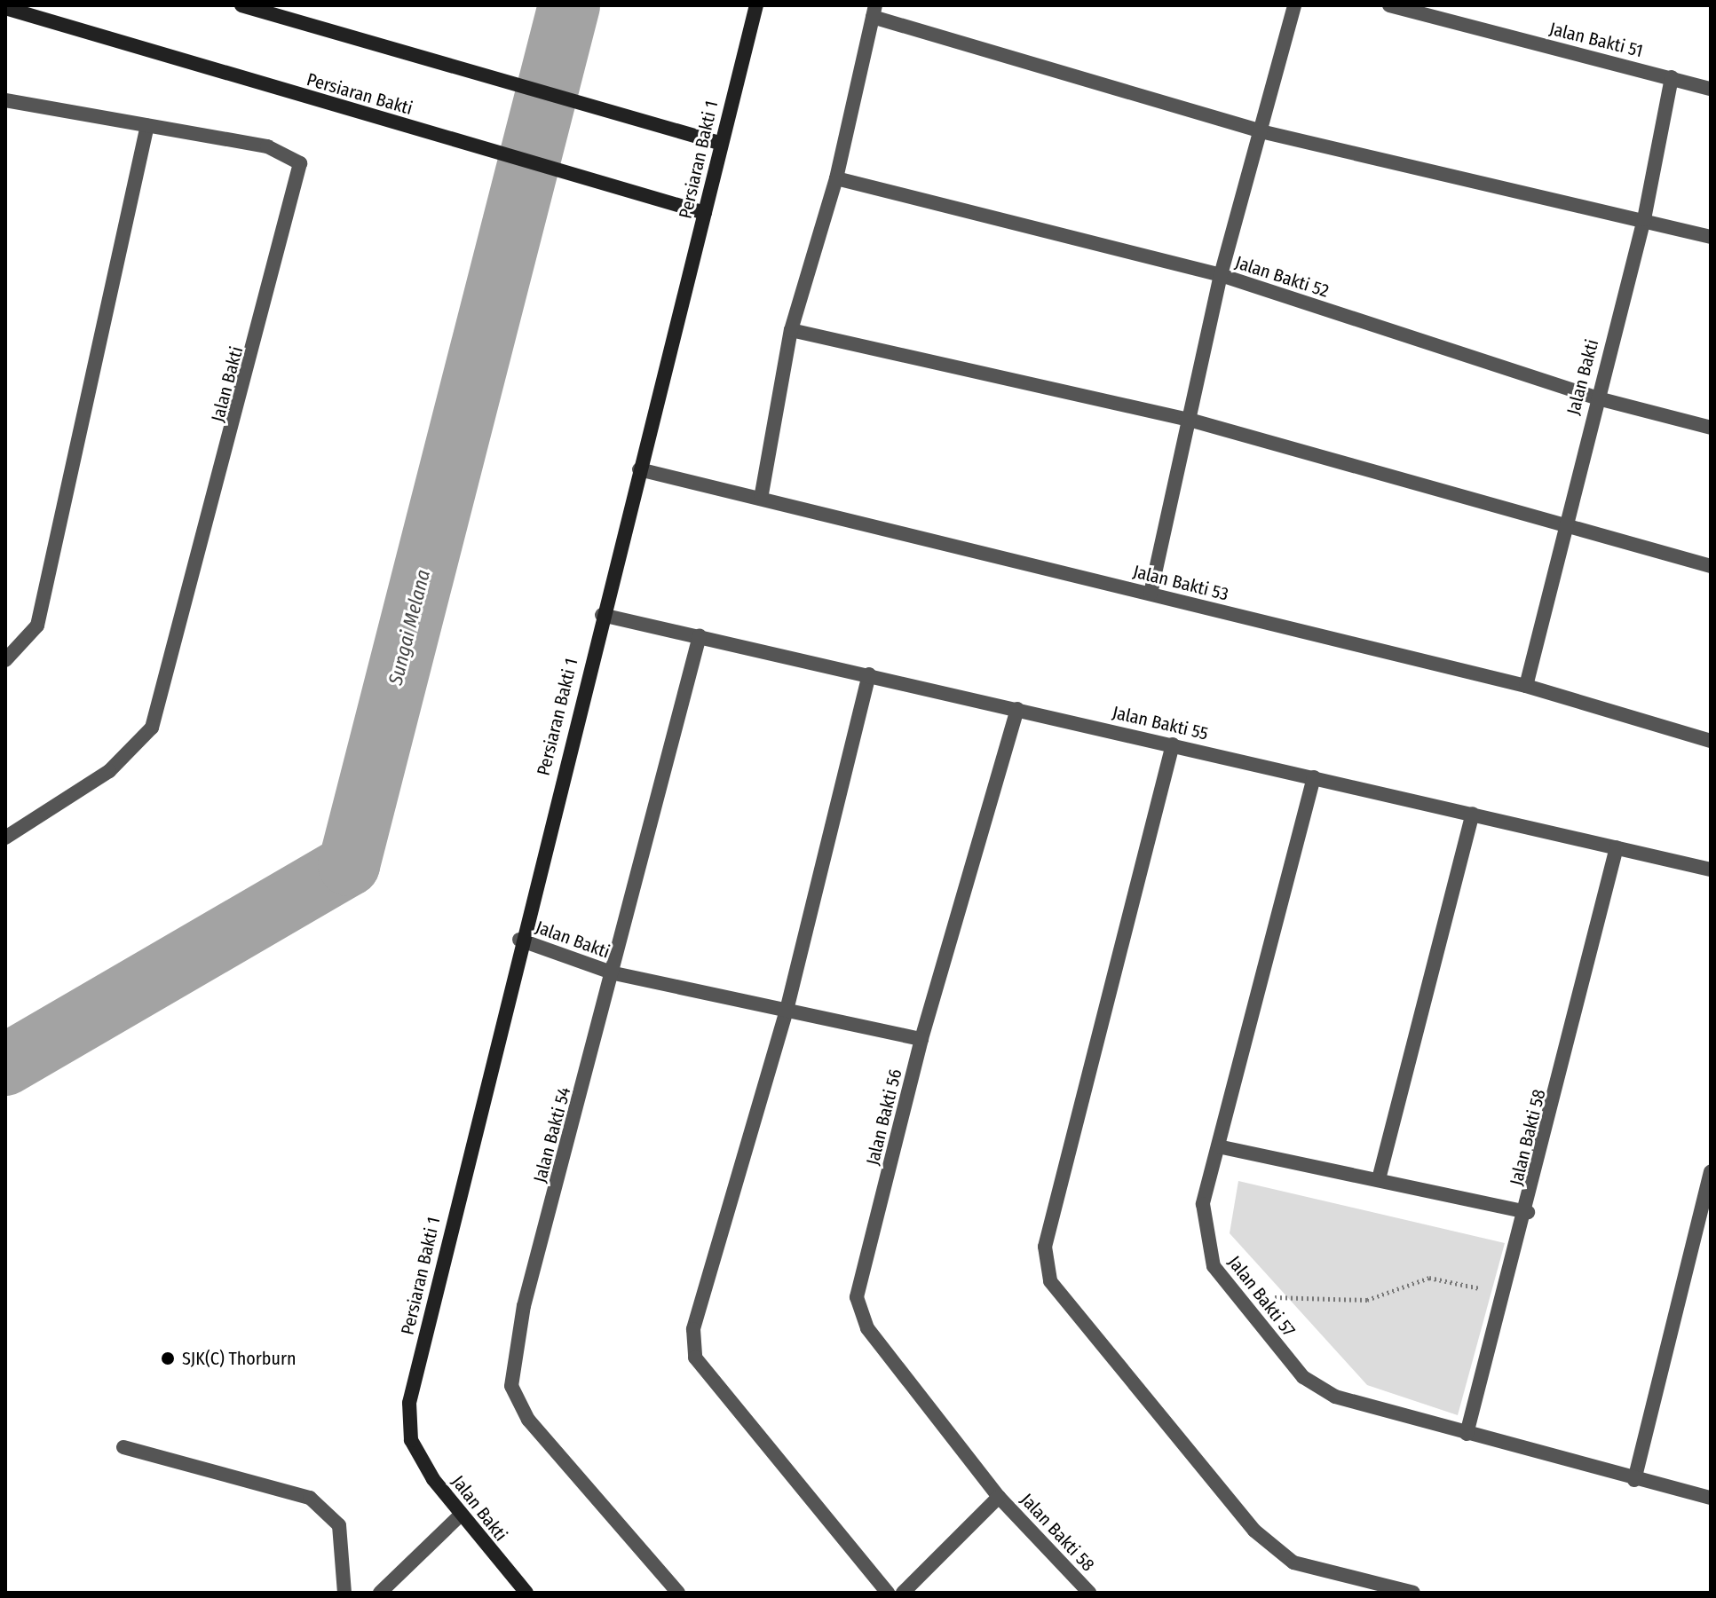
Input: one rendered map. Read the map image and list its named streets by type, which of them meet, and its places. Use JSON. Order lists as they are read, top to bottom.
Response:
{
  "streets": {
    "street": [
      "Jalan Bakti 51",
      "Persiaran Bakti",
      "Persiaran Bakti 1",
      "Jalan Bakti 52",
      "Jalan Bakti",
      "Jalan Bakti 53",
      "Jalan Bakti 55",
      "Jalan Bakti 56",
      "Jalan Bakti 54",
      "Jalan Bakti 58",
      "Jalan Bakti 57"
    ]
  },
  "crossings": [
    ["Jalan Bakti 51", "Jalan Bakti"],
    ["Persiaran Bakti", "Persiaran Bakti 1"],
    ["Persiaran Bakti 1", "Jalan Bakti"],
    ["Persiaran Bakti 1", "Jalan Bakti 53"],
    ["Persiaran Bakti 1", "Jalan Bakti 55"],
    ["Jalan Bakti 52", "Jalan Bakti"],
    ["Jalan Bakti", "Jalan Bakti 53"],
    ["Jalan Bakti", "Jalan Bakti 56"],
    ["Jalan Bakti", "Jalan Bakti 54"],
    ["Jalan Bakti 55", "Jalan Bakti 56"],
    ["Jalan Bakti 55", "Jalan Bakti 54"],
    ["Jalan Bakti 55", "Jalan Bakti 58"],
    ["Jalan Bakti 55", "Jalan Bakti 57"],
    ["Jalan Bakti 56", "Jalan Bakti 58"],
    ["Jalan Bakti 58", "Jalan Bakti 57"]
  ],
  "water": ["Sungai Melana"],
  "places": ["SJK(C) Thorburn"]
}
